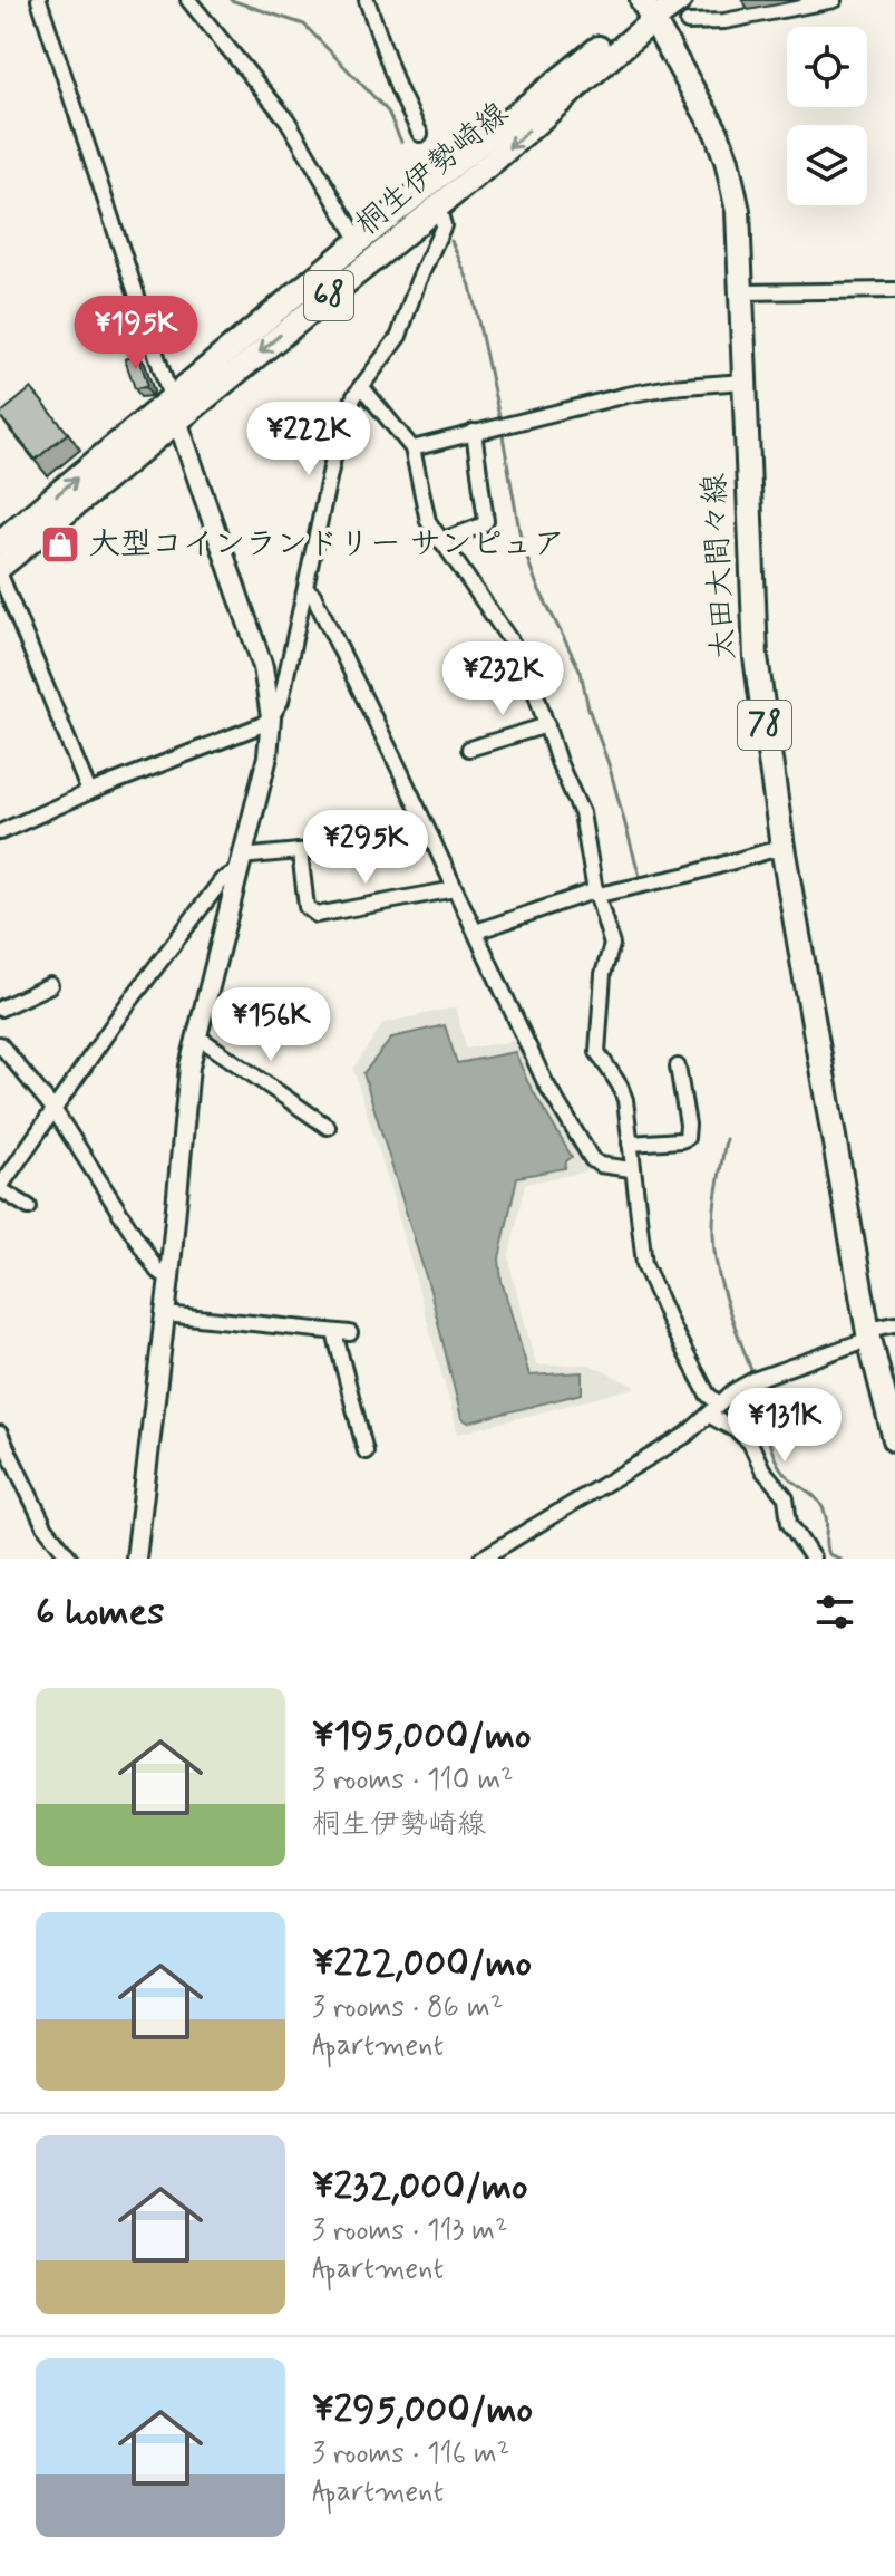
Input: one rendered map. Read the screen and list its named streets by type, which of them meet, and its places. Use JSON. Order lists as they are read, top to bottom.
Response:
{
  "streets": {
    "main road": [
      "桐生伊勢崎線",
      "68",
      "太田大間々線",
      "78"
    ]
  },
  "crossings": [
    ["桐生伊勢崎線", "太田大間々線"]
  ],
  "places": {
    "shop": ["大型コインランドリー サンピュア"]
  },
  "page": {
    "price": [
      "¥195K",
      "¥222K",
      "¥232K",
      "¥295K",
      "¥156K",
      "¥131K"
    ],
    "heading": "6 homes",
    "list": [
      {
        "name": "¥195,000/mo",
        "note": "3 rooms · 110 m² · 桐生伊勢崎線"
      },
      {
        "name": "¥222,000/mo",
        "note": "3 rooms · 86 m² · Apartment"
      },
      {
        "name": "¥232,000/mo",
        "note": "3 rooms · 113 m² · Apartment"
      },
      {
        "name": "¥295,000/mo",
        "note": "3 rooms · 116 m² · Apartment"
      }
    ]
  }
}
